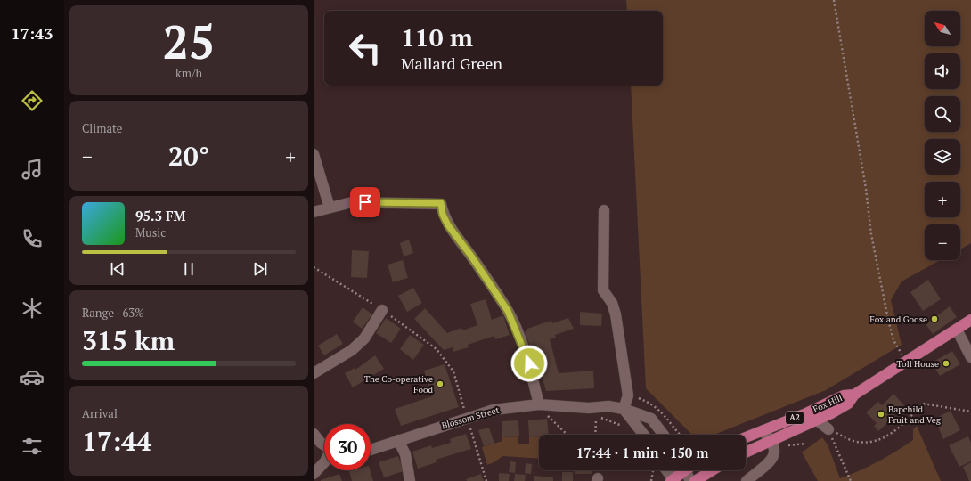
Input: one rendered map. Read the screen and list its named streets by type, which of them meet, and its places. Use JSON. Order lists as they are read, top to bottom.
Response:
{
  "streets": {
    "main road": ["Fox Hill", "A2"],
    "street": ["Blossom Street"]
  },
  "crossings": [
    ["Fox Hill", "A2"]
  ],
  "places": [
    "Fox and Goose",
    "Toll House",
    "The Co-operative Food",
    "Bapchild Fruit and Veg"
  ],
  "north": "top left",
  "page": {
    "tabs": "17:43",
    "tile": [
      ["25", "km/h"],
      "Climate",
      ["Range · 63%", "315 km"],
      ["Arrival", "17:44"]
    ],
    "map_buttons": ["+", "−"],
    "turn": ["110 m", "Mallard Green"],
    "heat": ["−", "20°", "+"],
    "song": ["95.3 FM", "Music"],
    "limit": "30",
    "trip": "17:44 · 1 min · 150 m"
  }
}
